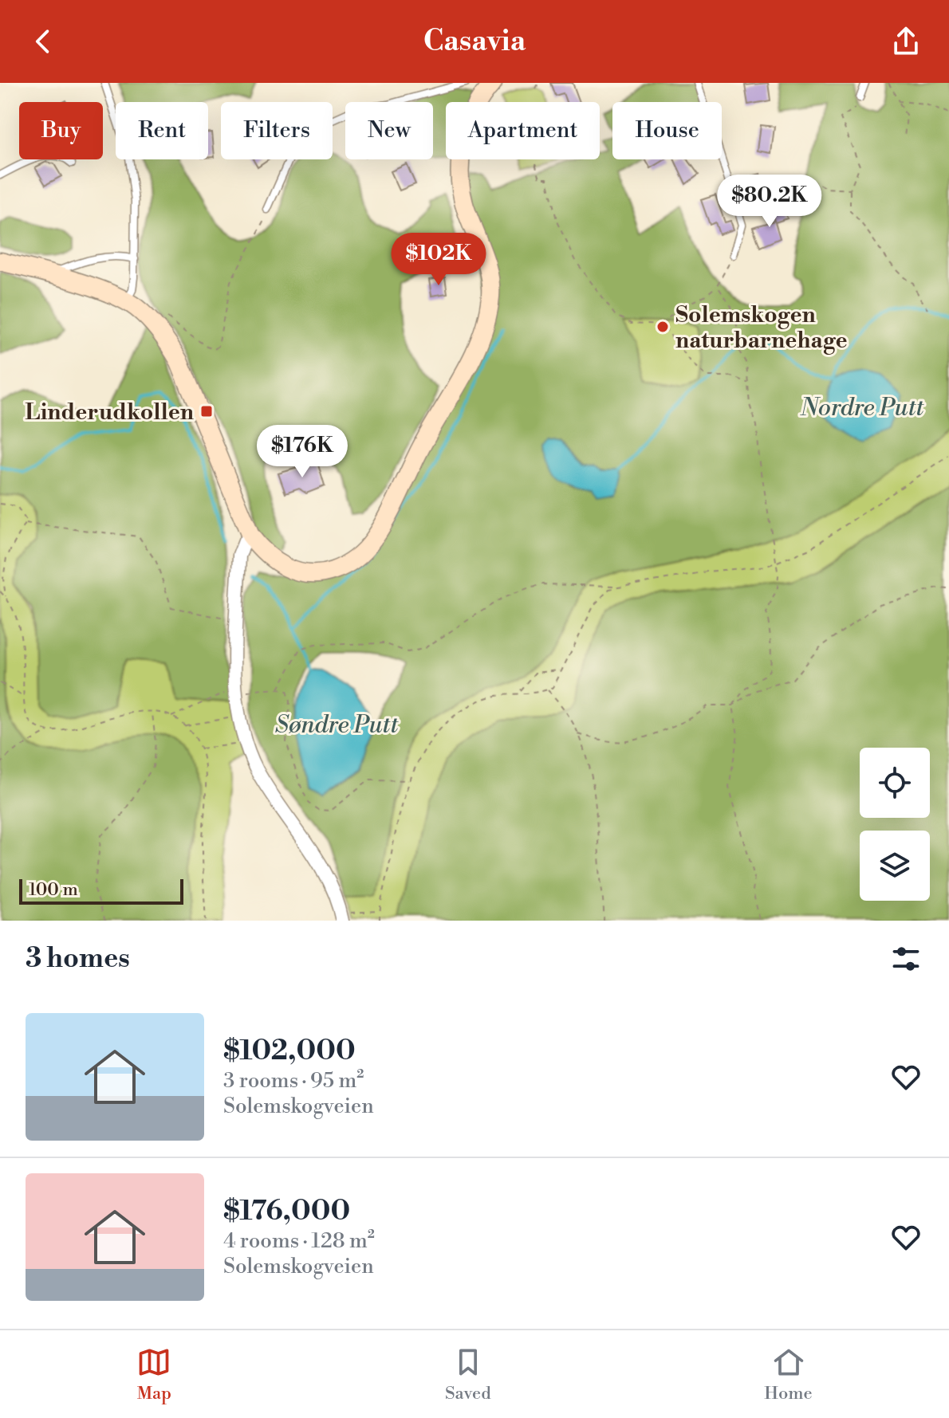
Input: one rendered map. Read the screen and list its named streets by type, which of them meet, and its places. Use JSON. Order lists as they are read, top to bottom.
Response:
{
  "water": ["Nordre Putt", "Søndre Putt"],
  "places": {
    "other": ["Solemskogen naturbarnehage"],
    "transit": ["Linderudkollen"]
  },
  "scale_bar": "100 m",
  "page": {
    "header": "Casavia",
    "chip": [
      "Buy",
      "Rent",
      "Filters",
      "New",
      "Apartment",
      "House"
    ],
    "price": ["$80.2K", "$102K", "$176K"],
    "scale": "100 m",
    "heading": "3 homes",
    "list": [
      {
        "name": "$102,000",
        "note": "3 rooms · 95 m² · Solemskogveien"
      },
      {
        "name": "$176,000",
        "note": "4 rooms · 128 m² · Solemskogveien"
      }
    ],
    "tabs": ["Map", "Saved", "Home"]
  }
}
